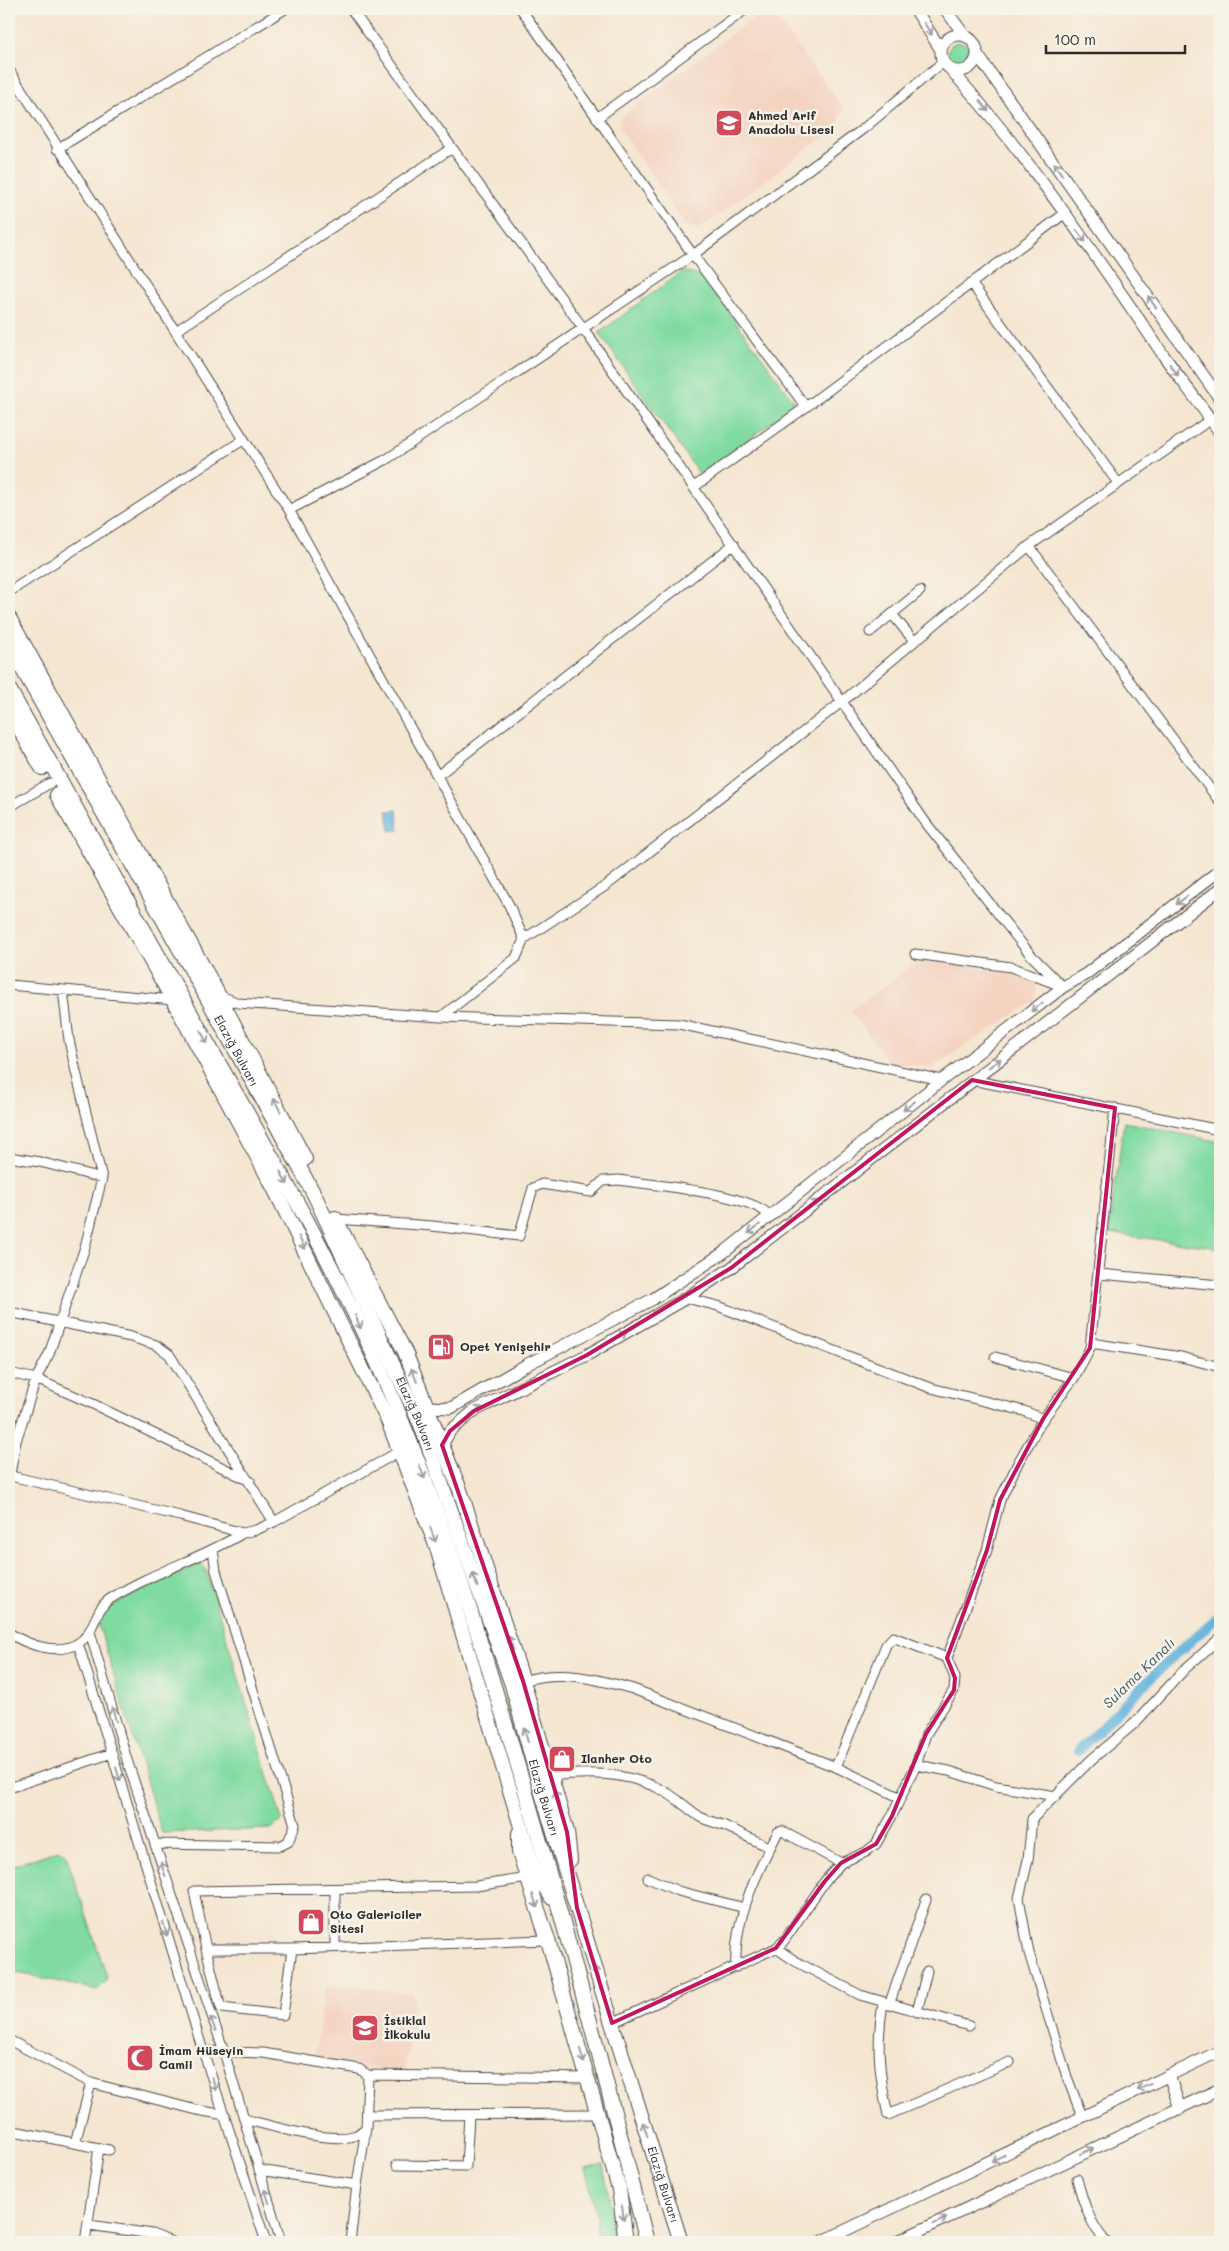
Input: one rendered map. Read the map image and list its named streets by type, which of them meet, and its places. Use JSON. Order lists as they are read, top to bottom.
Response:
{
  "streets": {
    "highway": ["Elazığ Bulvarı"]
  },
  "water": ["Sulama Kanalı"],
  "places": {
    "school or university": ["Ahmed Arif Anadolu Lisesi", "İstiklal İlkokulu"],
    "fuel station": ["Opet Yenişehir"],
    "shop": ["Ilanher Oto", "Oto Galericiler Sitesi"],
    "mosque": ["İmam Hüseyin Camii"]
  },
  "scale_bar": "100 m"
}
